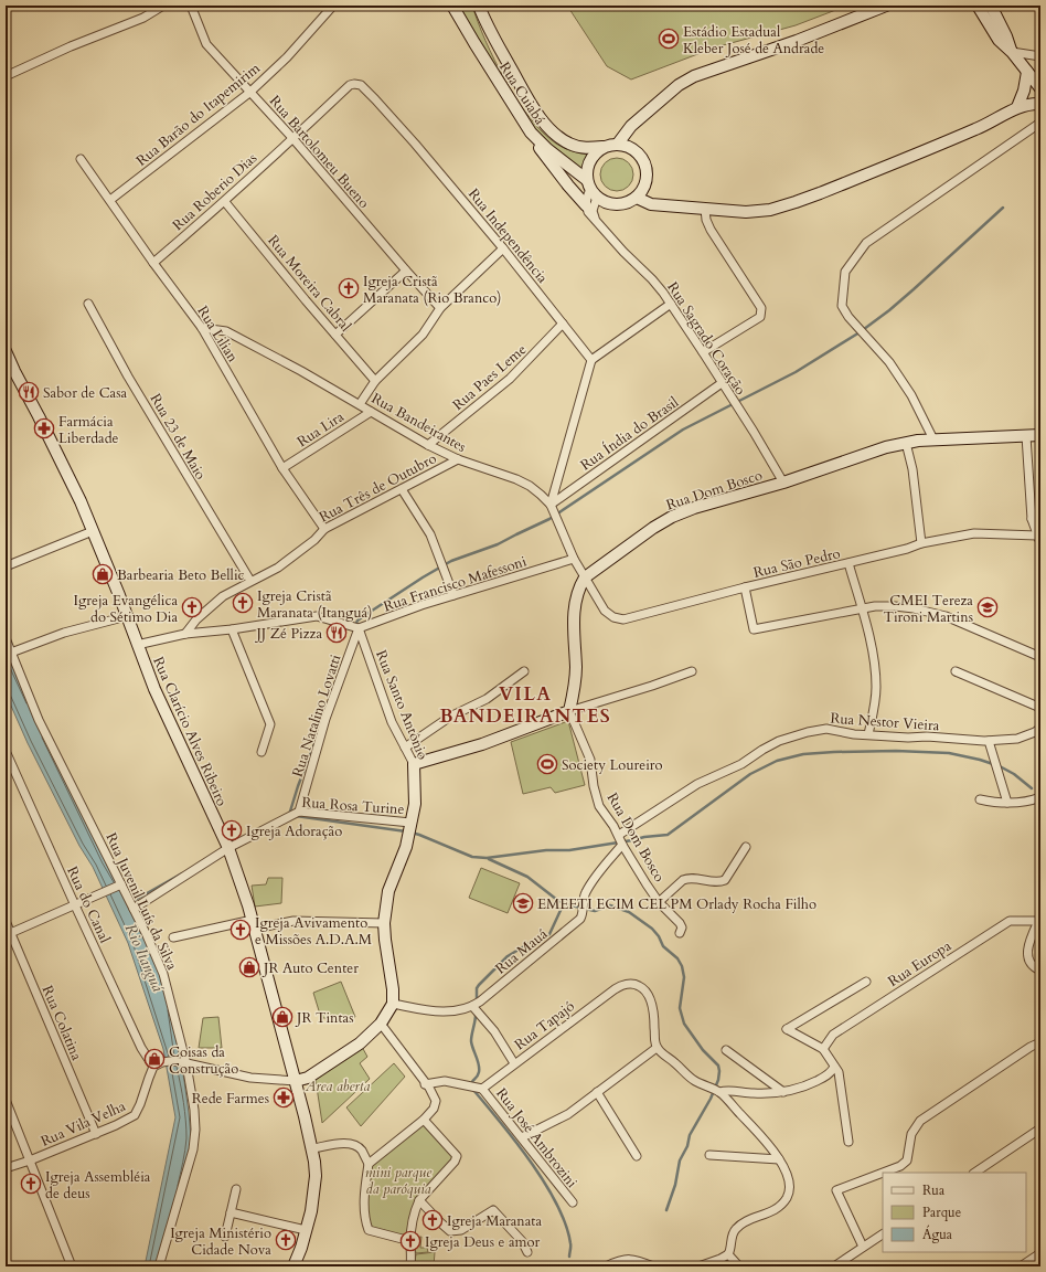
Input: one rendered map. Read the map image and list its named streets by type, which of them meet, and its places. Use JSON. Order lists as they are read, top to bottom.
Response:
{
  "streets": {
    "street": [
      "Rua Cuiabá",
      "Rua Barão do Itapemirim",
      "Rua Bartolomeu Bueno",
      "Rua Roberio Dias",
      "Rua Independência",
      "Rua Moreira Cabral",
      "Rua Lilian",
      "Rua Sagrado Coração",
      "Rua Paes Leme",
      "Rua Bandeirantes",
      "Rua Lira",
      "Rua Índia do Brasil",
      "Rua 23 de Maio",
      "Rua Três de Outubro",
      "Rua Dom Bosco",
      "Rua São Pedro",
      "Rua Francisco Mafessoni",
      "Rua Santo Antônio",
      "Rua Natalino Lovatti",
      "Rua Nestor Vieira",
      "Rua Clarício Alves Ribeiro",
      "Rua Rosa Turine",
      "Rua Juvenil Luís da Silva",
      "Rua do Canal",
      "Rua Mauá",
      "Rua Europa",
      "Rua Colatina",
      "Rua Tapajó",
      "Rua Vila Velha",
      "Rua José Ambrozini"
    ]
  },
  "crossings": [
    ["Rua Barão do Itapemirim", "Rua Bartolomeu Bueno"],
    ["Rua Barão do Itapemirim", "Rua Lilian"],
    ["Rua Bartolomeu Bueno", "Rua Roberio Dias"],
    ["Rua Bartolomeu Bueno", "Rua Independência"],
    ["Rua Roberio Dias", "Rua Independência"],
    ["Rua Roberio Dias", "Rua Moreira Cabral"],
    ["Rua Roberio Dias", "Rua Lilian"],
    ["Rua Independência", "Rua Paes Leme"],
    ["Rua Lilian", "Rua Bandeirantes"],
    ["Rua Lilian", "Rua Lira"],
    ["Rua Lilian", "Rua Três de Outubro"],
    ["Rua Sagrado Coração", "Rua Índia do Brasil"],
    ["Rua Sagrado Coração", "Rua Dom Bosco"],
    ["Rua Paes Leme", "Rua Bandeirantes"],
    ["Rua Bandeirantes", "Rua Lira"],
    ["Rua Bandeirantes", "Rua Índia do Brasil"],
    ["Rua Bandeirantes", "Rua Três de Outubro"],
    ["Rua Bandeirantes", "Rua Dom Bosco"],
    ["Rua Bandeirantes", "Rua São Pedro"],
    ["Rua Bandeirantes", "Rua Francisco Mafessoni"],
    ["Rua 23 de Maio", "Rua Três de Outubro"],
    ["Rua Dom Bosco", "Rua São Pedro"],
    ["Rua Dom Bosco", "Rua Nestor Vieira"],
    ["Rua Dom Bosco", "Rua Mauá"],
    ["Rua Francisco Mafessoni", "Rua Santo Antônio"],
    ["Rua Francisco Mafessoni", "Rua Natalino Lovatti"],
    ["Rua Santo Antônio", "Rua Natalino Lovatti"],
    ["Rua Santo Antônio", "Rua Rosa Turine"],
    ["Rua Santo Antônio", "Rua Mauá"],
    ["Rua Natalino Lovatti", "Rua Rosa Turine"],
    ["Rua Clarício Alves Ribeiro", "Rua Rosa Turine"],
    ["Rua Rosa Turine", "Rua Juvenil Luís da Silva"],
    ["Rua do Canal", "Rua Vila Velha"],
    ["Rua Colatina", "Rua Vila Velha"],
    ["Rua Tapajó", "Rua José Ambrozini"]
  ],
  "districts": ["VILA BANDEIRANTES"],
  "water": ["Rio Itanguá"],
  "parks": ["Area aberta", "mini parque da paróquia"],
  "places": {
    "sports": ["Estádio Estadual Kleber José de Andrade", "Society Loureiro"],
    "church": [
      "Igreja Cristã Maranata (Rio Branco)",
      "Igreja Cristã Maranata (Itanguá)",
      "Igreja Evangélica do Sétimo Dia",
      "Igreja Adoração",
      "Igreja Avivamento e Missões A.D.A.M",
      "Igreja Assembléia de deus",
      "Igreja Maranata",
      "Igreja Ministério Cidade Nova",
      "Igreja Deus e amor"
    ],
    "restaurant": ["Sabor de Casa", "JJ Zé Pizza"],
    "pharmacy": ["Farmácia Liberdade", "Rede Farmes"],
    "shop": [
      "Barbearia Beto Bellic",
      "JR Auto Center",
      "JR Tintas",
      "Coisas da Construção"
    ],
    "school or university": ["CMEI Tereza Tironi Martins", "EMEFTI ECIM CEL PM Orlady Rocha Filho"]
  },
  "legend": ["Rua", "Parque", "Água"]
}
